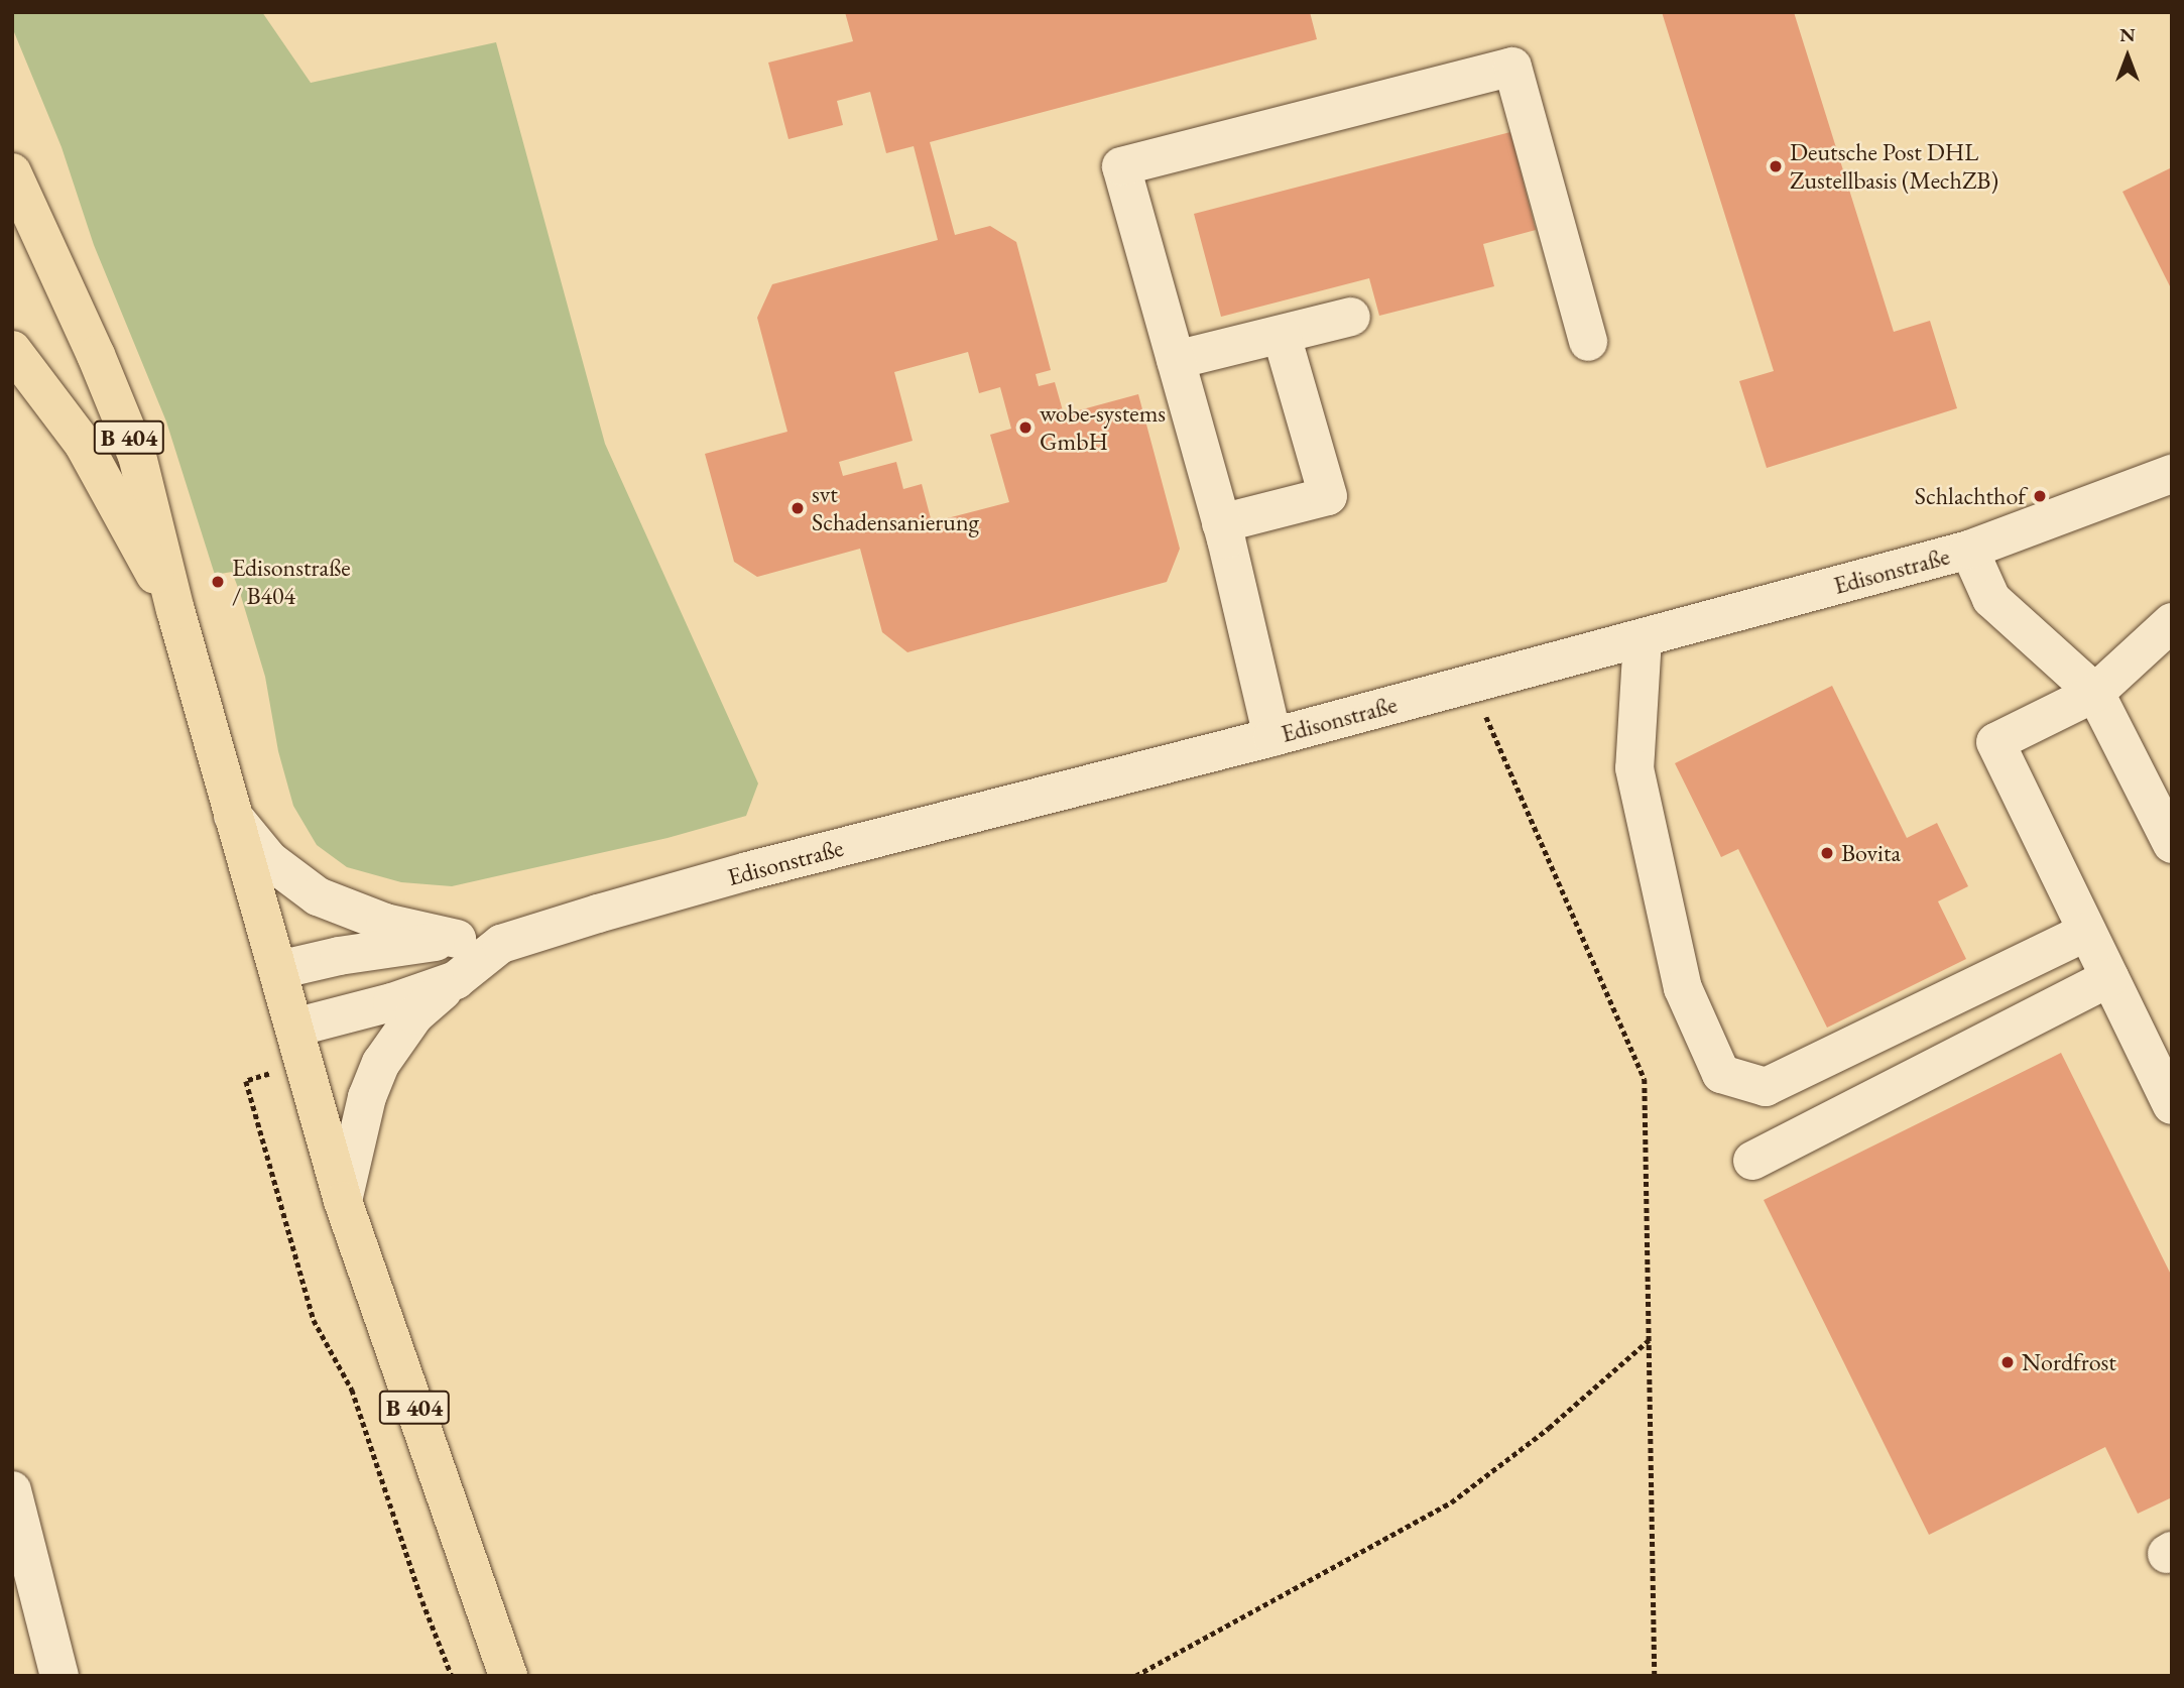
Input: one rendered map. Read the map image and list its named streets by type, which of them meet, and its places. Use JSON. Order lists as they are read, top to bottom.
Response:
{
  "streets": {
    "main road": ["B 404"],
    "street": ["Edisonstraße"]
  },
  "crossings": [
    ["B 404", "Edisonstraße"]
  ],
  "places": [
    "Deutsche Post DHL Zustellbasis (MechZB)",
    "wobe-systems GmbH",
    "Schlachthof",
    "svt Schadensanierung",
    "Edisonstraße / B404",
    "Bovita",
    "Nordfrost"
  ],
  "north": "top"
}
